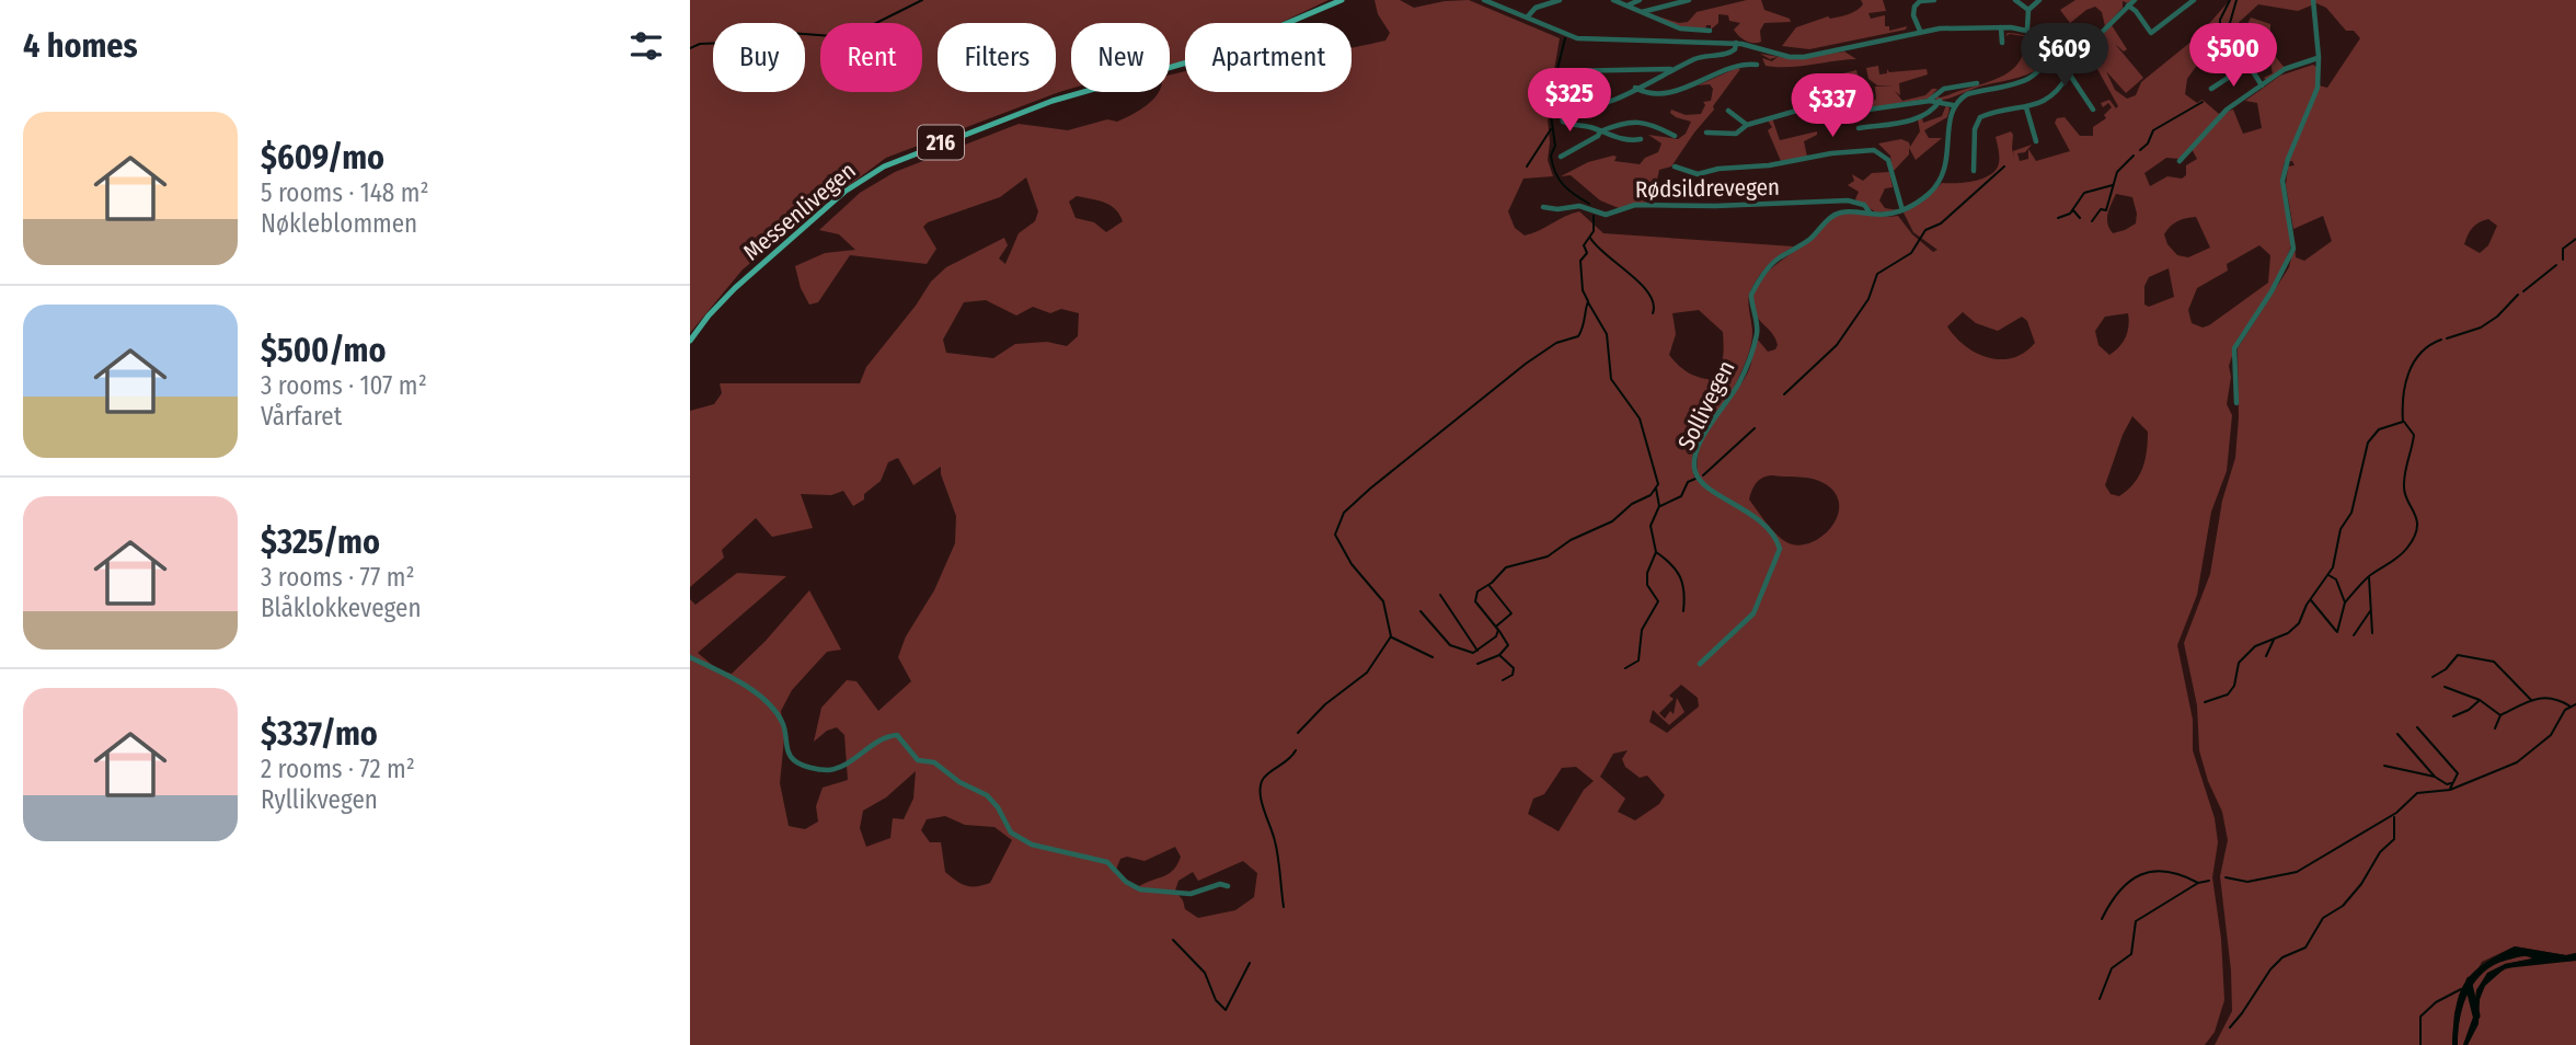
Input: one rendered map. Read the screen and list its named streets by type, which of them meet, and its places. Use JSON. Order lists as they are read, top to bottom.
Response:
{
  "streets": {
    "main road": ["216", "Messenlivegen"],
    "street": ["Rødsildrevegen", "Sollivegen"]
  },
  "crossings": [
    ["Rødsildrevegen", "Sollivegen"]
  ],
  "page": {
    "heading": "4 homes",
    "price": [
      "$609",
      "$500",
      "$325",
      "$337"
    ],
    "chip": [
      "Buy",
      "Rent",
      "Filters",
      "New",
      "Apartment"
    ],
    "list": [
      {
        "name": "$609/mo",
        "note": "5 rooms · 148 m² · Nøkleblommen"
      },
      {
        "name": "$500/mo",
        "note": "3 rooms · 107 m² · Vårfaret"
      },
      {
        "name": "$325/mo",
        "note": "3 rooms · 77 m² · Blåklokkevegen"
      },
      {
        "name": "$337/mo",
        "note": "2 rooms · 72 m² · Ryllikvegen"
      }
    ]
  }
}
